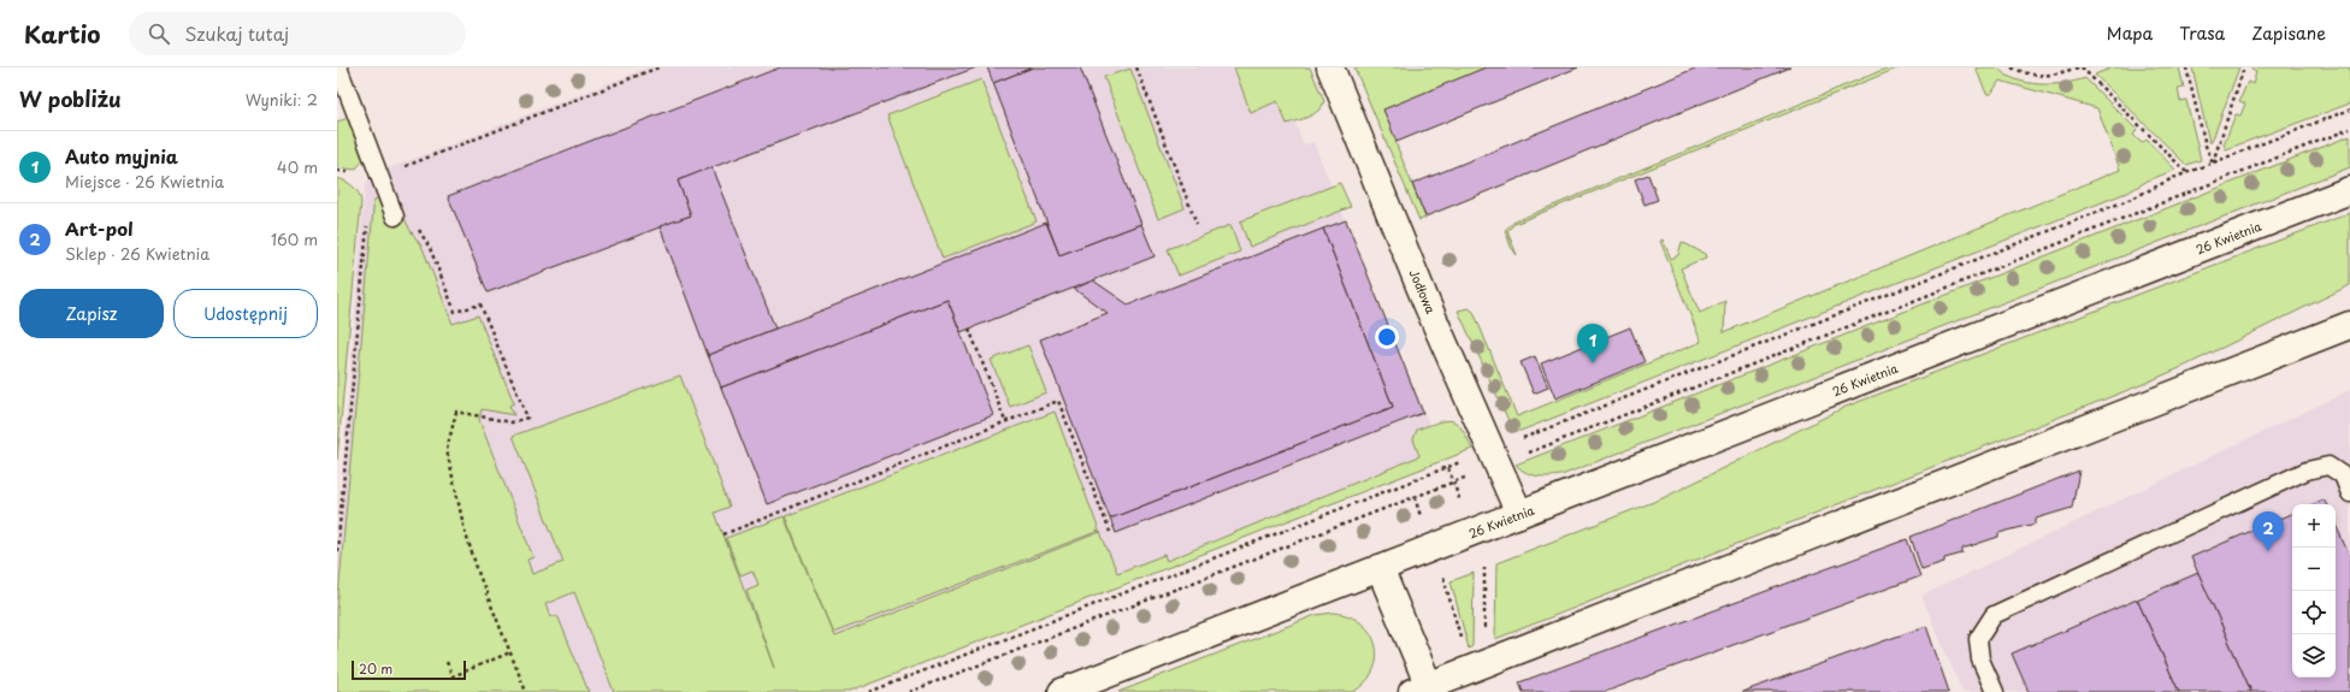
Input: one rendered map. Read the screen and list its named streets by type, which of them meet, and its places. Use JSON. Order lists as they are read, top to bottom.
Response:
{
  "streets": {
    "street": ["26 Kwietnia", "Jodłowa"]
  },
  "crossings": [
    ["26 Kwietnia", "Jodłowa"]
  ],
  "scale_bar": "20 m",
  "page": {
    "header": "Kartio",
    "search": "Szukaj tutaj",
    "nav": ["Mapa", "Trasa", "Zapisane"],
    "heading": ["W pobliżu", "Wyniki: 2"],
    "list": [
      {
        "mark": "1",
        "name": "Auto myjnia",
        "note": "Miejsce · 26 Kwietnia",
        "value": "40 m"
      },
      {
        "mark": "2",
        "name": "Art-pol",
        "note": "Sklep · 26 Kwietnia",
        "value": "160 m"
      }
    ],
    "buttons": ["Zapisz", "Udostępnij"],
    "pins": ["1", "2"],
    "map_buttons": ["+", "−"],
    "scale": "20 m"
  }
}
